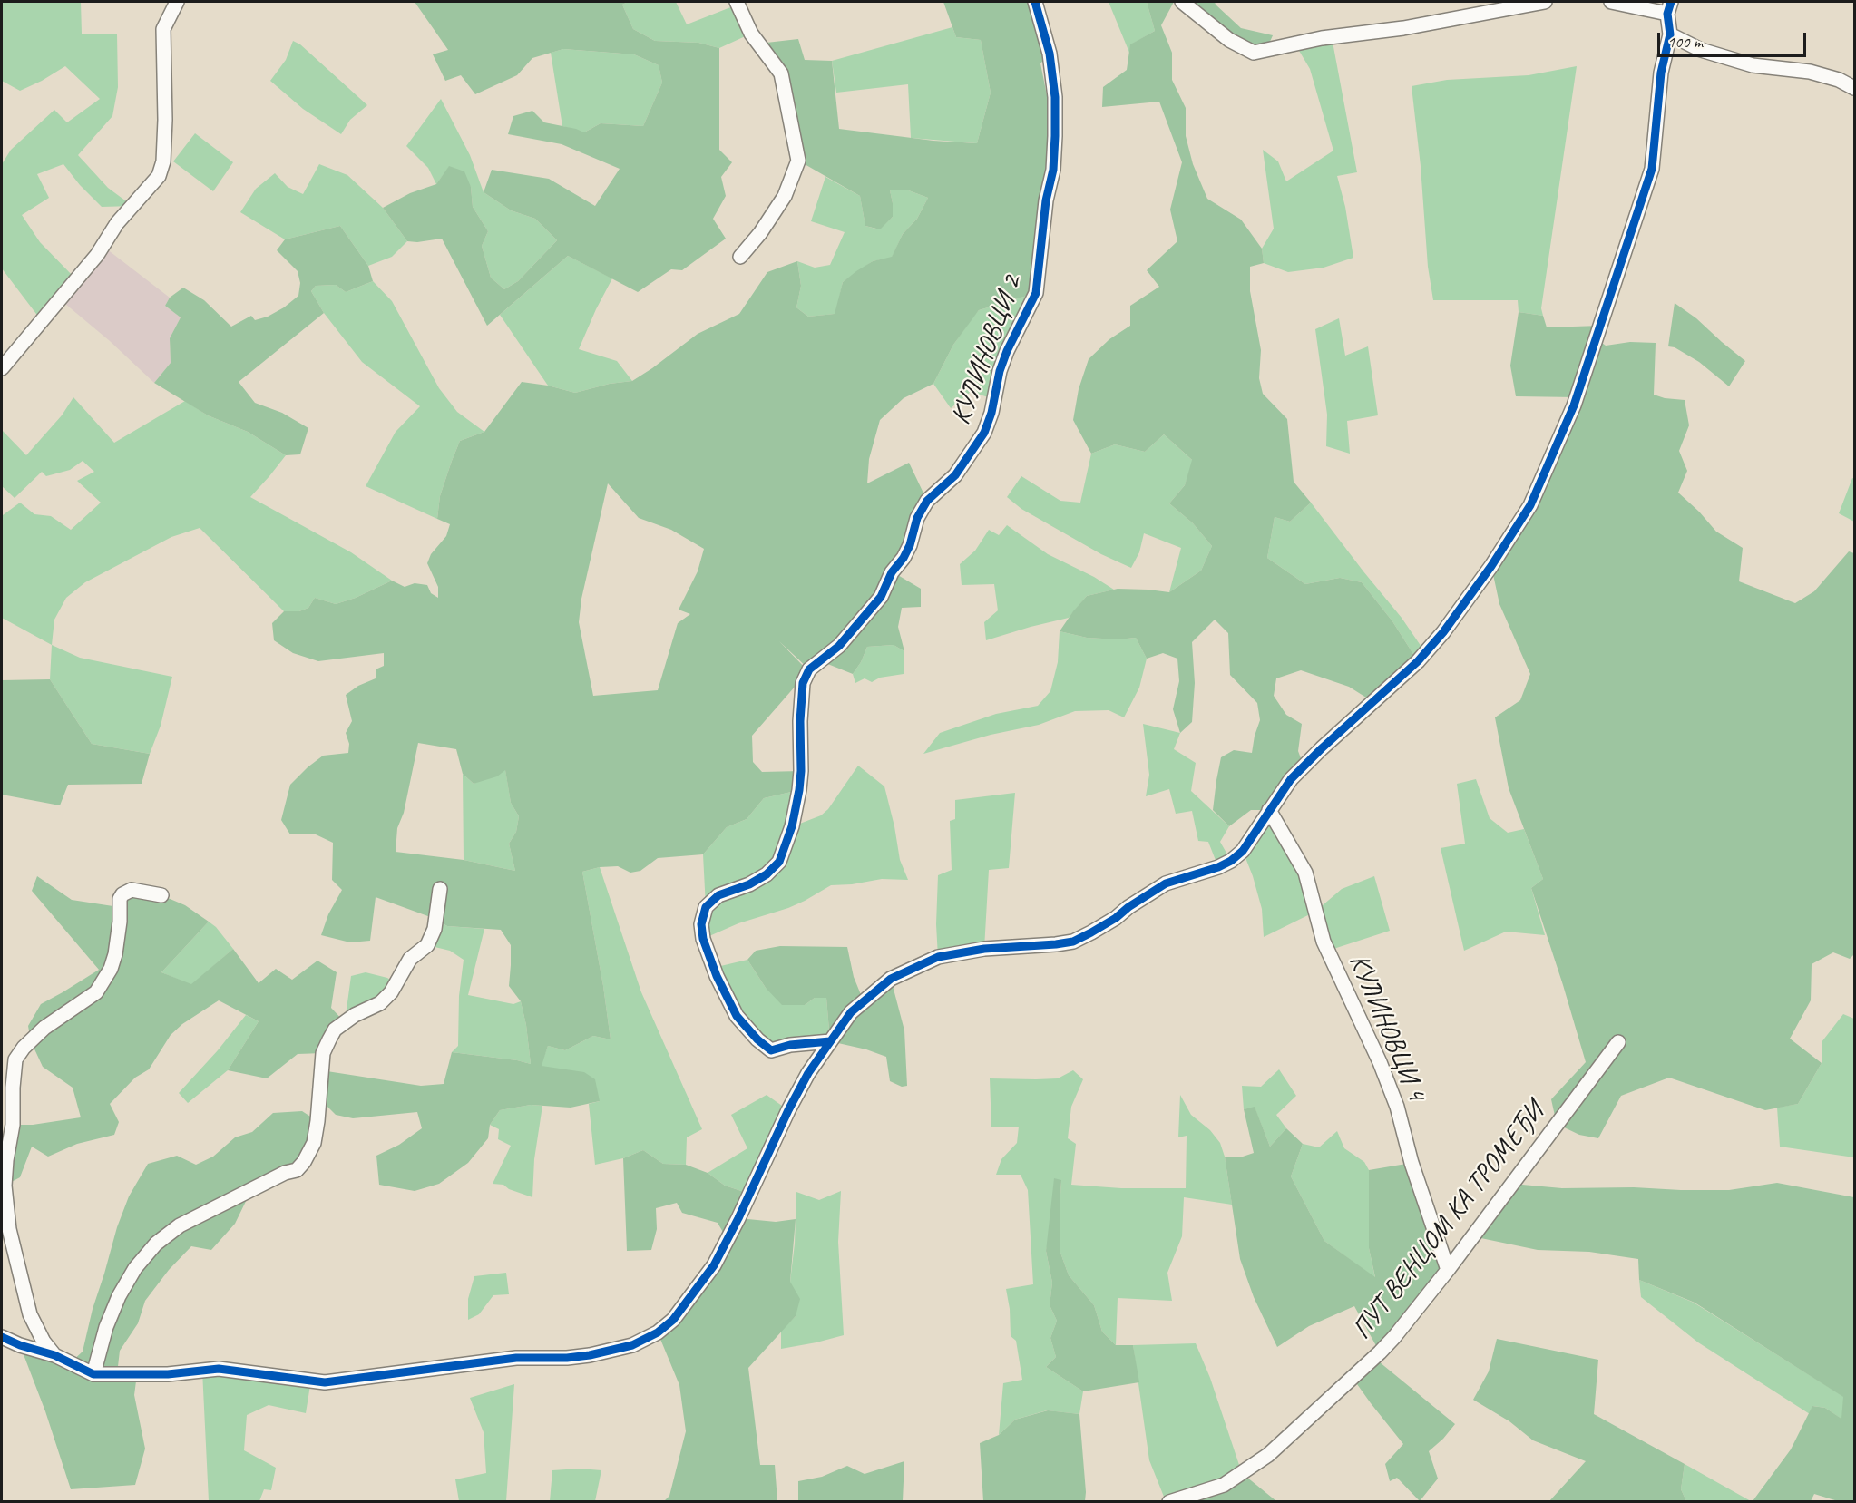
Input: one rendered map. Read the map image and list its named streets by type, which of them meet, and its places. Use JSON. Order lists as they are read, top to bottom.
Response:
{
  "streets": {
    "street": ["КУЛИНОВЦИ 2", "КУЛИНОВЦИ 4", "ПУТ ВЕНЦОМ КА ТРОМЕЂИ"]
  },
  "crossings": [
    ["КУЛИНОВЦИ 4", "ПУТ ВЕНЦОМ КА ТРОМЕЂИ"]
  ],
  "scale_bar": "100 m"
}
